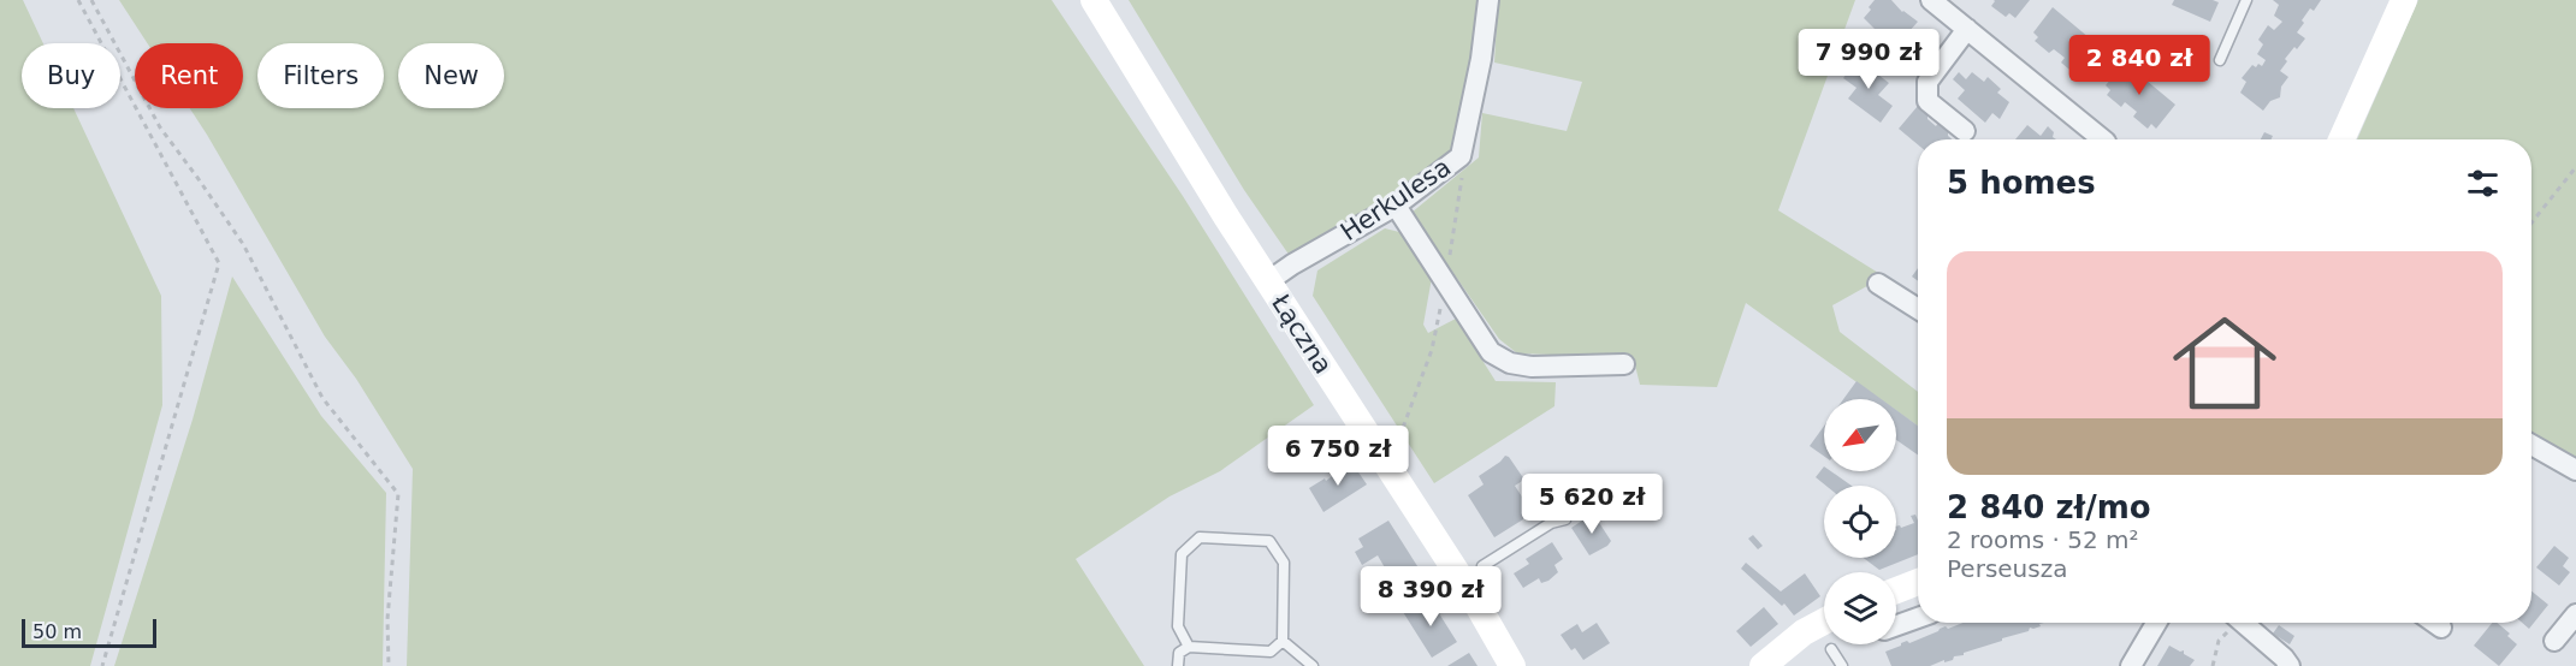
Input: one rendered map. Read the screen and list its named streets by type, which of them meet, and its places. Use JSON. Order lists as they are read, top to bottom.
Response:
{
  "streets": {
    "street": ["Herkulesa", "Łączna"]
  },
  "crossings": [
    ["Herkulesa", "Łączna"]
  ],
  "scale_bar": "50 m",
  "north": "bottom left",
  "page": {
    "price": [
      "7 990 zł",
      "2 840 zł",
      "6 750 zł",
      "5 620 zł",
      "8 390 zł"
    ],
    "chip": [
      "Buy",
      "Rent",
      "Filters",
      "New"
    ],
    "heading": "5 homes",
    "list": [
      {
        "name": "2 840 zł/mo",
        "note": "2 rooms · 52 m² · Perseusza"
      }
    ],
    "scale": "50 m"
  }
}
